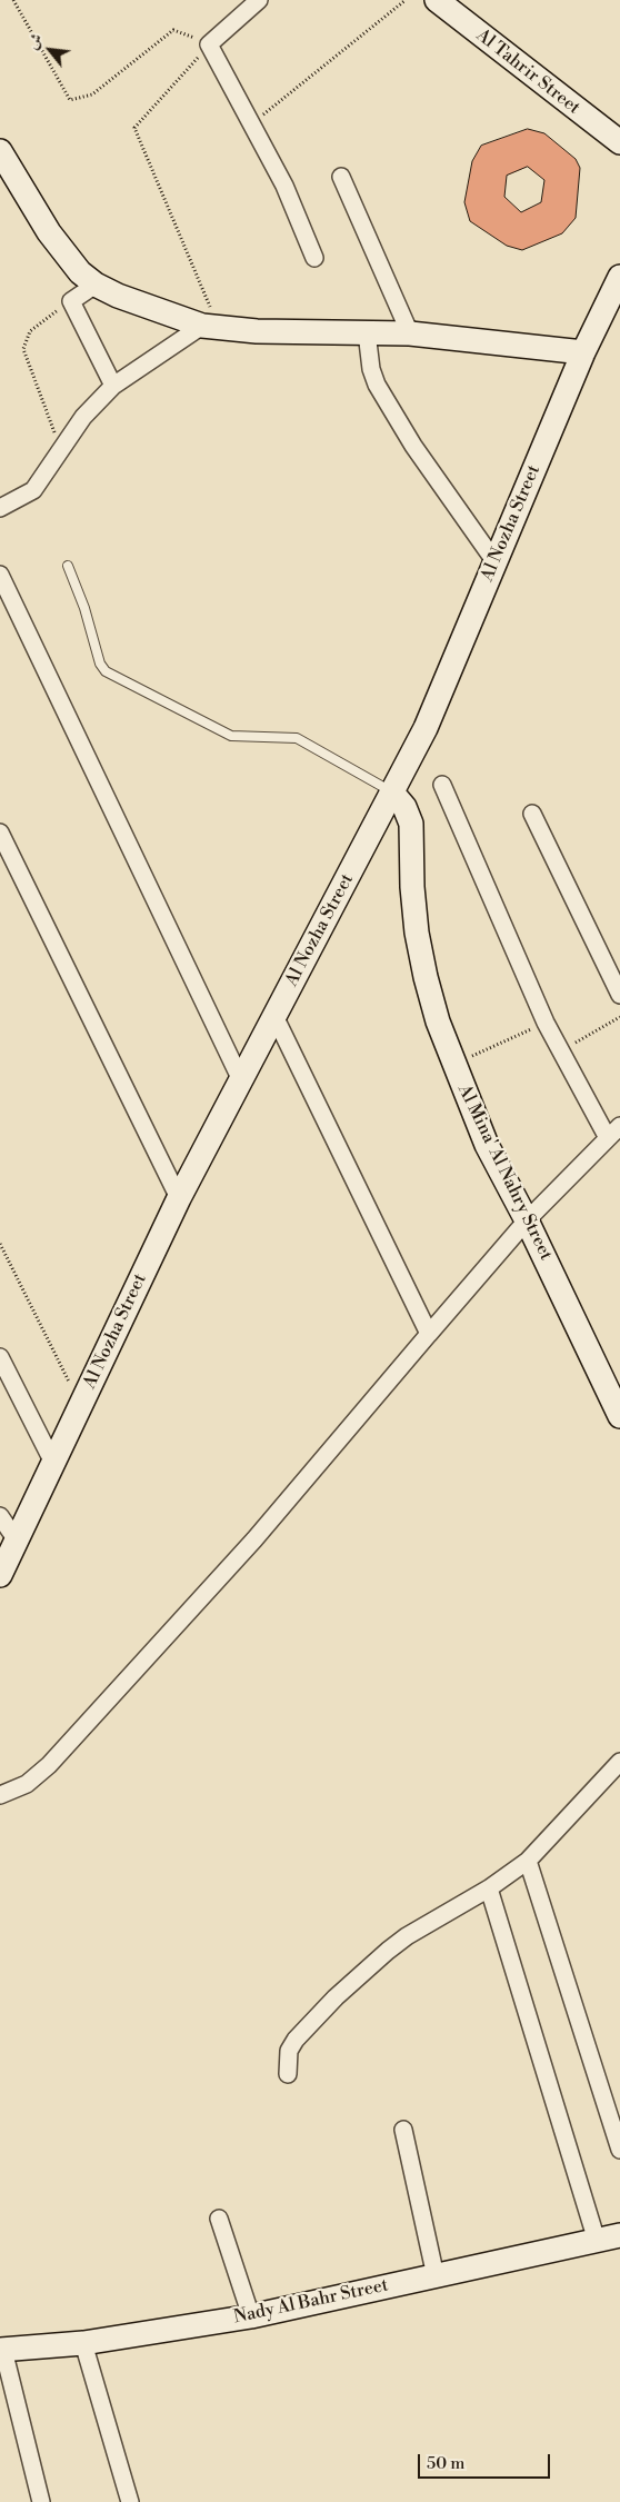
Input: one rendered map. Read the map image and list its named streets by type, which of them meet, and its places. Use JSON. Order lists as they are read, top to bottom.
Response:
{
  "streets": {
    "street": [
      "Al Tahrir Street",
      "Al Nozha Street",
      "Al Mina' Al Nahry Street",
      "Nady Al Bahr Street"
    ]
  },
  "crossings": [
    ["Al Nozha Street", "Al Mina' Al Nahry Street"]
  ],
  "scale_bar": "50 m",
  "north": "top left"
}
